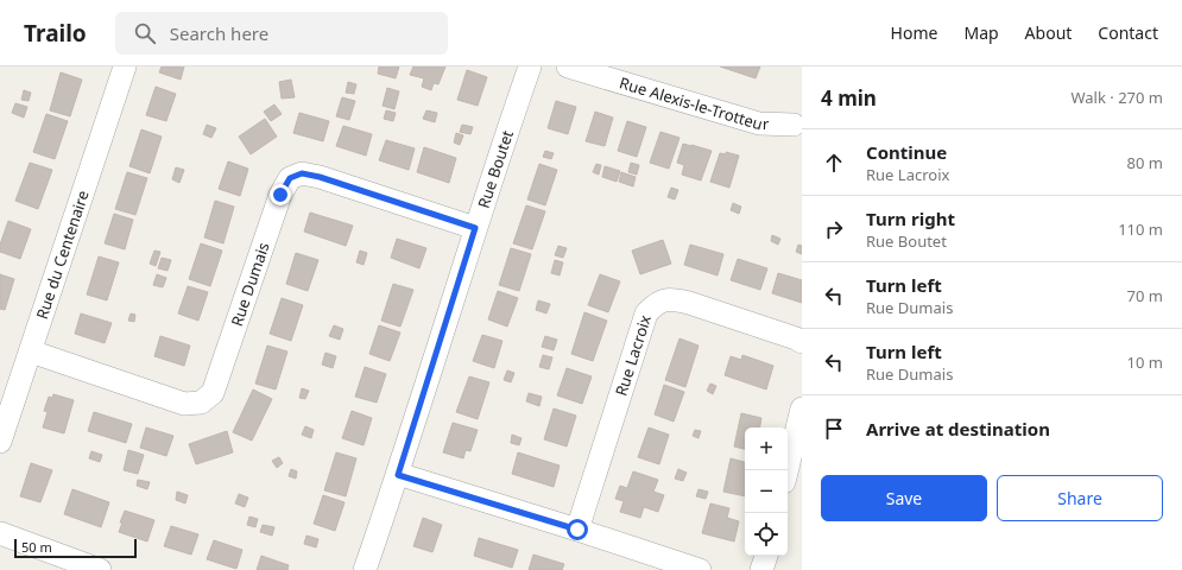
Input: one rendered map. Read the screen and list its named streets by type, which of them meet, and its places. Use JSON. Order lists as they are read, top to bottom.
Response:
{
  "streets": {
    "street": [
      "Rue Alexis-le-Trotteur",
      "Rue Boutet",
      "Rue du Centenaire",
      "Rue Dumais",
      "Rue Lacroix"
    ]
  },
  "crossings": [
    ["Rue Boutet", "Rue Dumais"],
    ["Rue du Centenaire", "Rue Dumais"]
  ],
  "scale_bar": "50 m",
  "page": {
    "header": "Trailo",
    "search": "Search here",
    "nav": [
      "Home",
      "Map",
      "About",
      "Contact"
    ],
    "heading": ["4 min", "Walk · 270 m"],
    "list": [
      ["Continue", "Rue Lacroix", "80 m"],
      ["Turn right", "Rue Boutet", "110 m"],
      ["Turn left", "Rue Dumais", "70 m"],
      ["Turn left", "Rue Dumais", "10 m"],
      "Arrive at destination"
    ],
    "map_buttons": ["+", "−"],
    "buttons": ["Save", "Share"],
    "scale": "50 m"
  }
}
